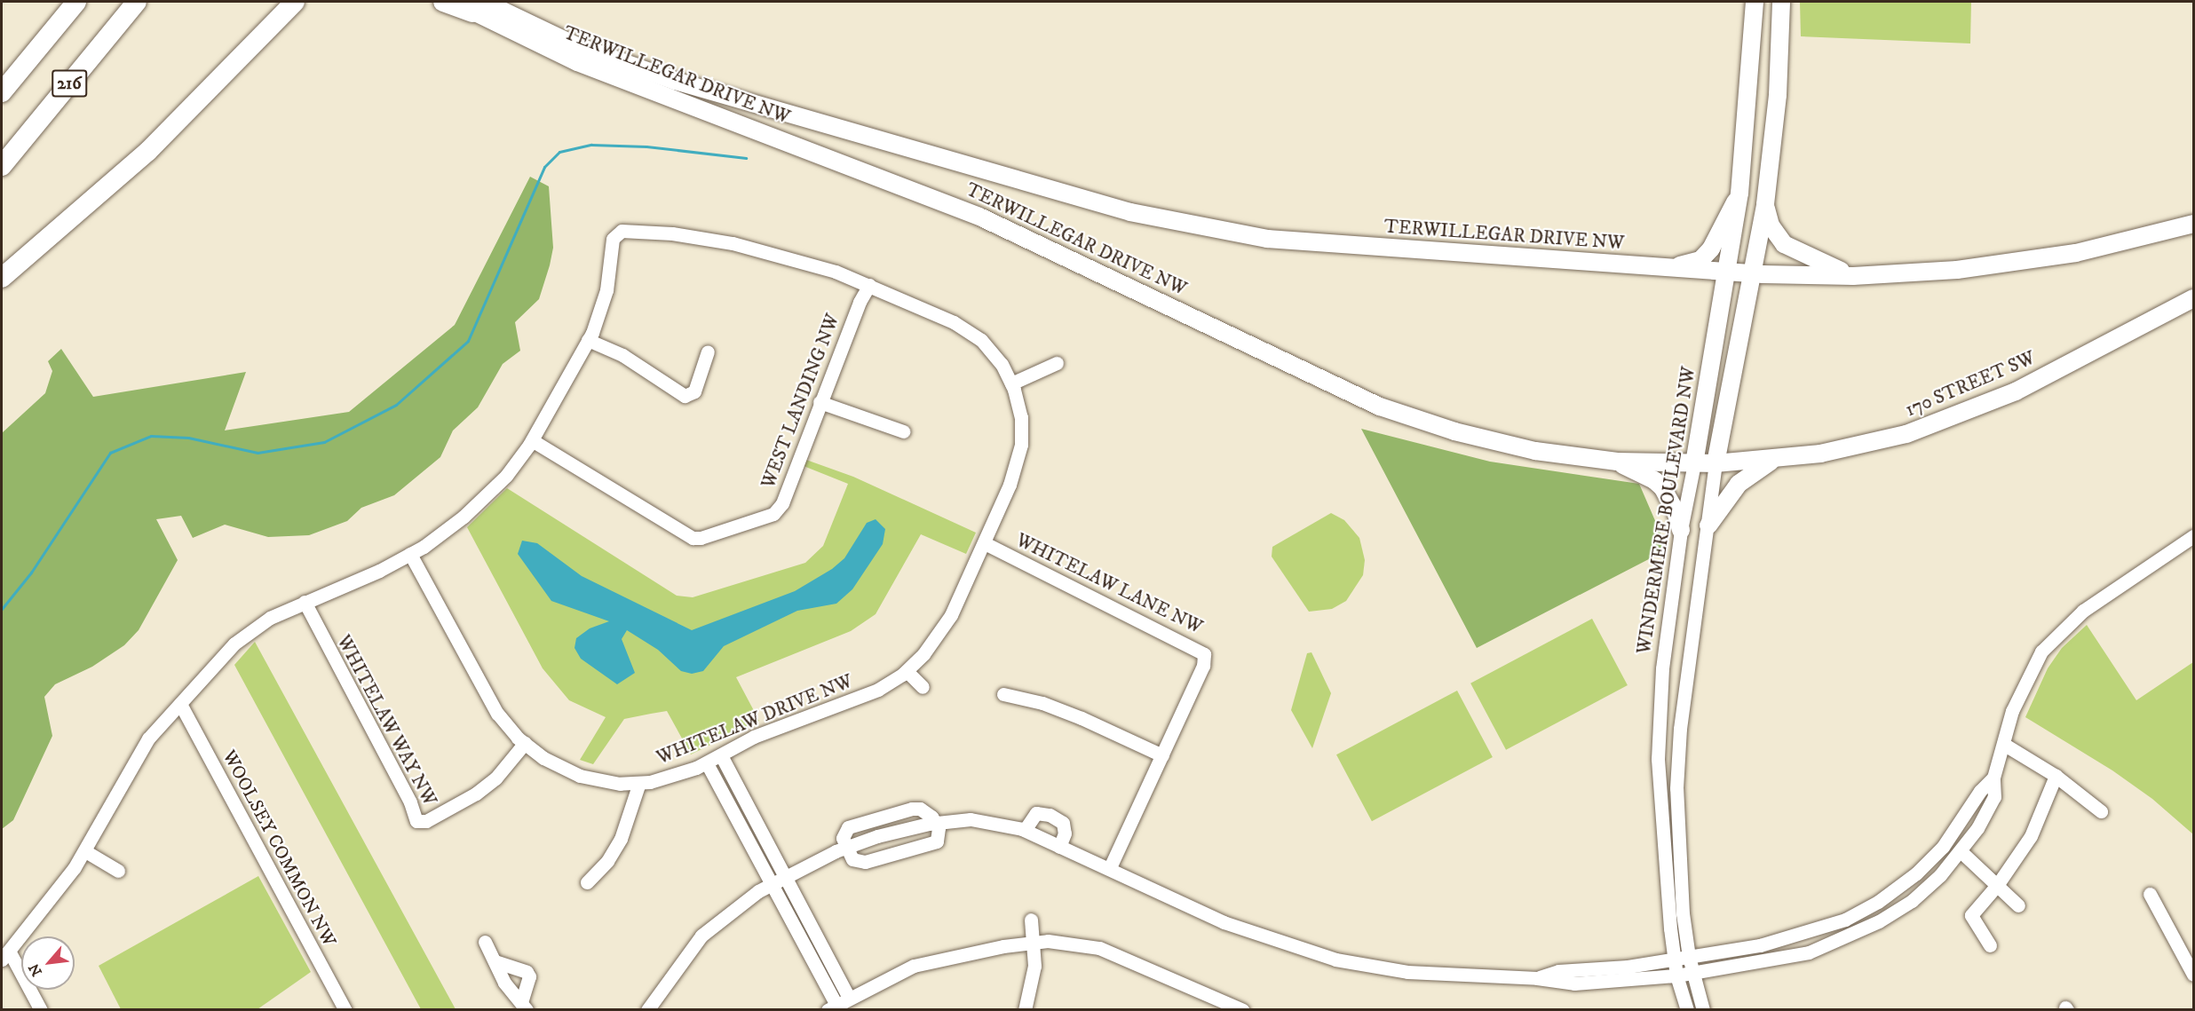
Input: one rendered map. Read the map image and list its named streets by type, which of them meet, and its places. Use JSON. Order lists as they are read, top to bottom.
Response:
{
  "streets": {
    "highway": ["216"],
    "main road": ["TERWILLEGAR DRIVE NW", "170 STREET SW", "WINDERMERE BOULEVARD NW"],
    "street": [
      "WEST LANDING NW",
      "WHITELAW LANE NW",
      "WHITELAW DRIVE NW",
      "WHITELAW WAY NW",
      "WOOLSEY COMMON NW"
    ]
  },
  "crossings": [
    ["TERWILLEGAR DRIVE NW", "170 STREET SW"],
    ["TERWILLEGAR DRIVE NW", "WINDERMERE BOULEVARD NW"],
    ["WEST LANDING NW", "WHITELAW DRIVE NW"],
    ["WHITELAW LANE NW", "WHITELAW DRIVE NW"],
    ["WHITELAW DRIVE NW", "WHITELAW WAY NW"]
  ],
  "north": "bottom left"
}
